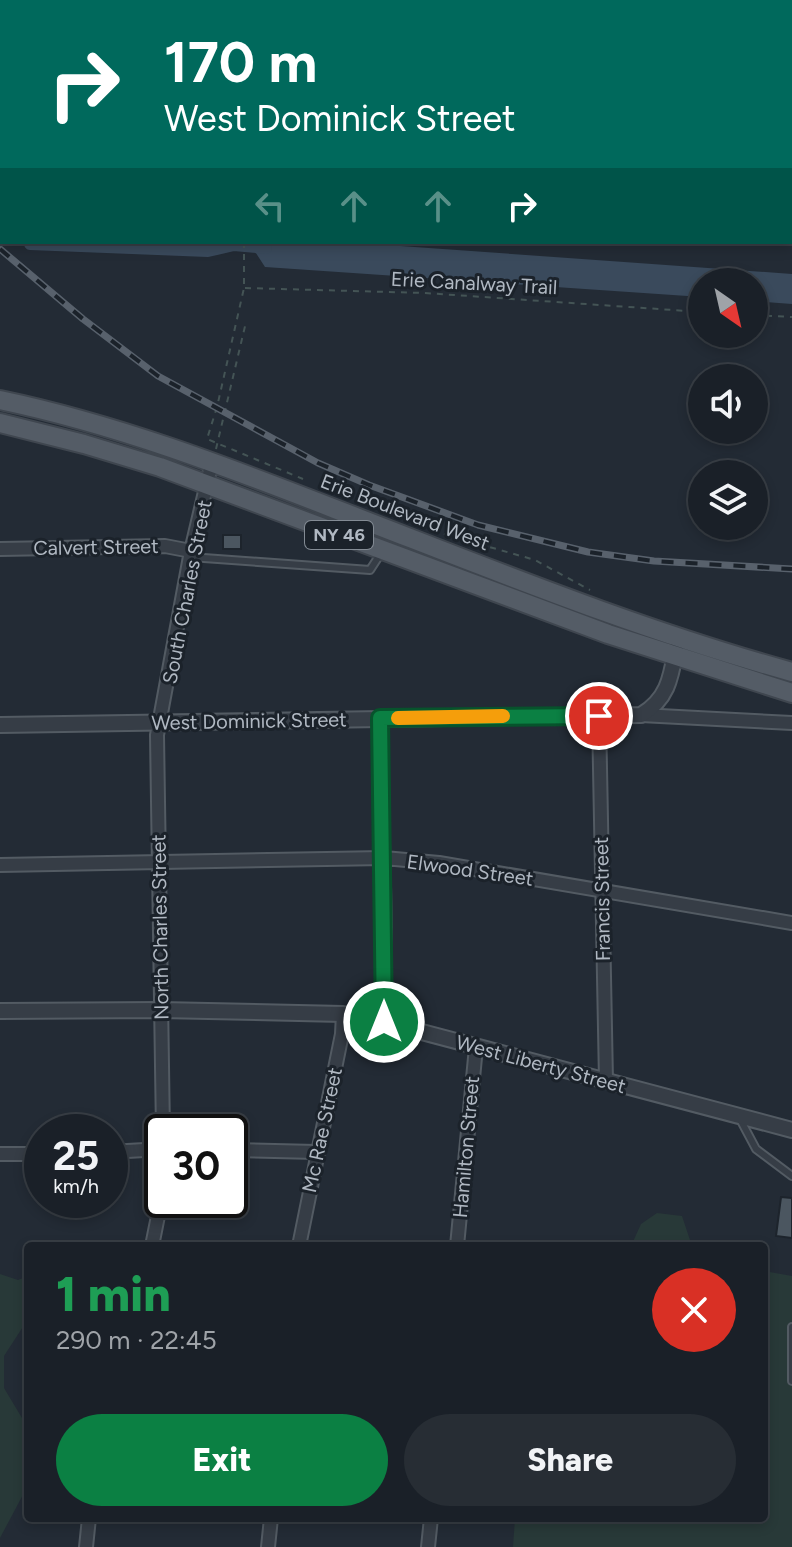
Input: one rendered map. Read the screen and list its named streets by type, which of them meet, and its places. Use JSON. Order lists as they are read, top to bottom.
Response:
{
  "streets": {
    "main road": ["Erie Boulevard West", "NY 46"],
    "street": [
      "Calvert Street",
      "South Charles Street",
      "West Dominick Street",
      "Elwood Street",
      "Francis Street",
      "North Charles Street",
      "West Liberty Street",
      "Mc Rae Street",
      "Hamilton Street"
    ],
    "path": ["Erie Canalway Trail"]
  },
  "crossings": [
    ["Erie Boulevard West", "South Charles Street"],
    ["NY 46", "South Charles Street"],
    ["Calvert Street", "South Charles Street"],
    ["South Charles Street", "West Dominick Street"],
    ["South Charles Street", "North Charles Street"],
    ["West Dominick Street", "Francis Street"],
    ["West Dominick Street", "North Charles Street"],
    ["Elwood Street", "Francis Street"],
    ["Elwood Street", "North Charles Street"],
    ["Francis Street", "West Liberty Street"],
    ["North Charles Street", "West Liberty Street"],
    ["West Liberty Street", "Mc Rae Street"],
    ["West Liberty Street", "Hamilton Street"]
  ],
  "north": "bottom right",
  "page": {
    "turn": ["170 m", "West Dominick Street"],
    "speed": "25 km/h",
    "limit": "30",
    "heading": ["1 min", "290 m · 22:45"],
    "buttons": ["Exit", "Share"]
  }
}
